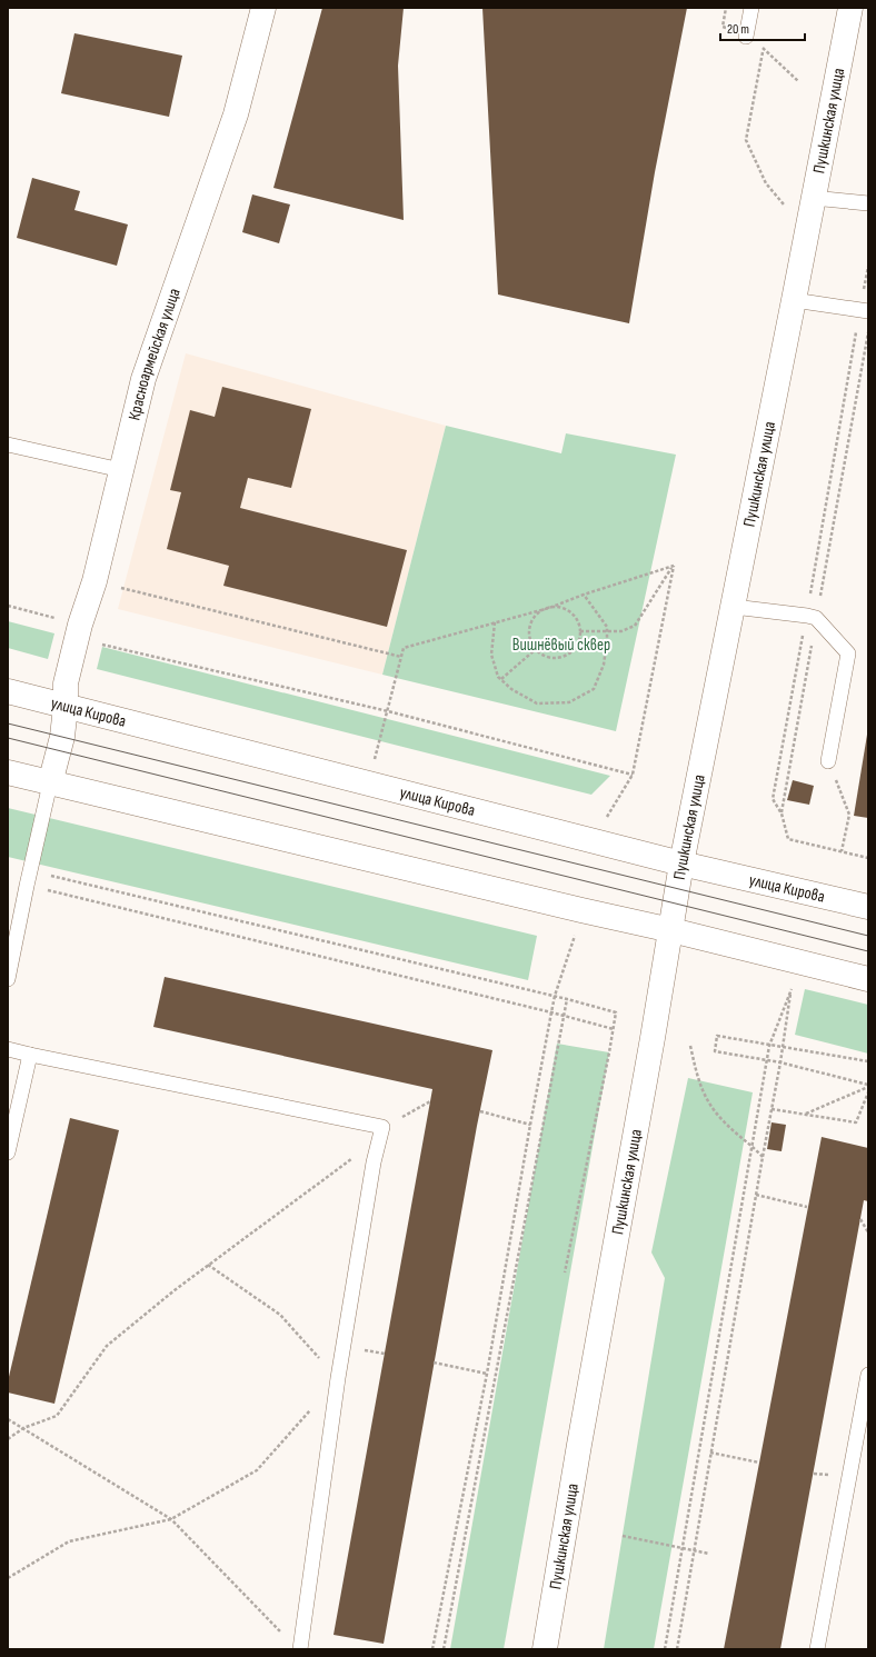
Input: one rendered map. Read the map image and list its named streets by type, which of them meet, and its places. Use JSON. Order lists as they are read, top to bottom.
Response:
{
  "streets": {
    "main road": ["Пушкинская улица", "Красноармейская улица", "улица Кирова"]
  },
  "crossings": [
    ["Пушкинская улица", "улица Кирова"],
    ["Красноармейская улица", "улица Кирова"]
  ],
  "parks": ["Вишнёвый сквер"],
  "scale_bar": "20 m"
}
